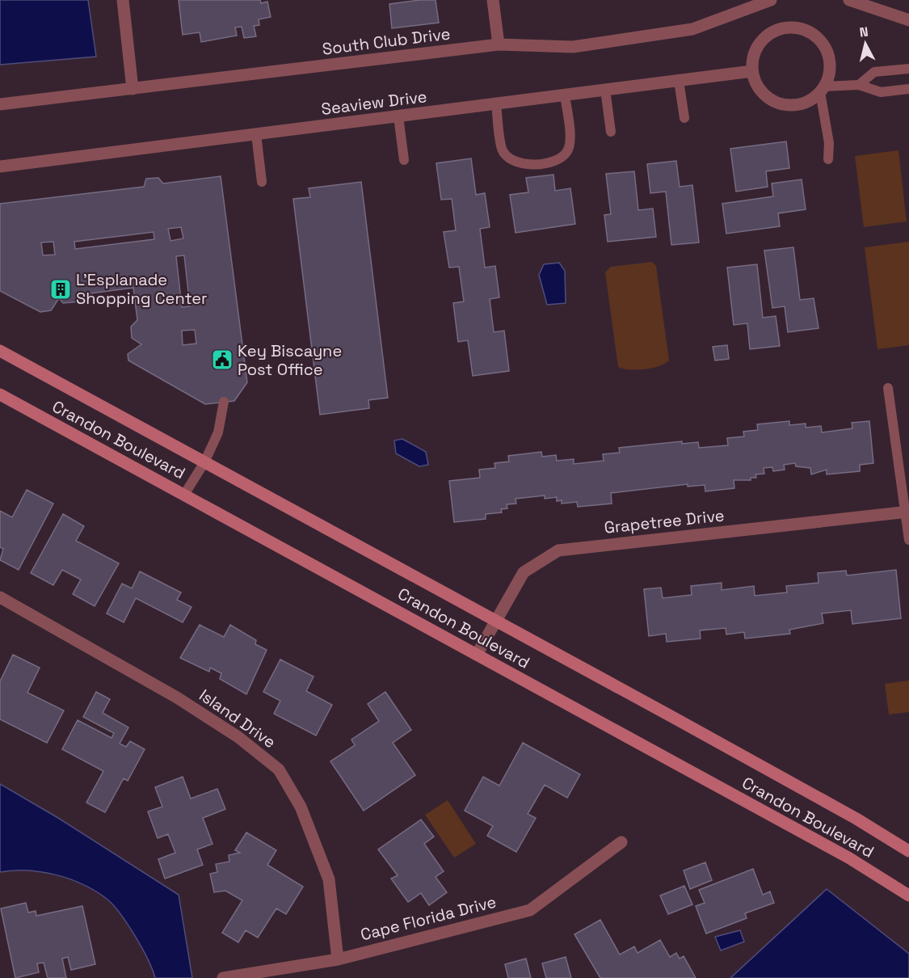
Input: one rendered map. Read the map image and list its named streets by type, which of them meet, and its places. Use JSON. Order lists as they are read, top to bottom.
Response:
{
  "streets": {
    "main road": ["Crandon Boulevard"],
    "street": [
      "South Club Drive",
      "Seaview Drive",
      "Grapetree Drive",
      "Island Drive",
      "Cape Florida Drive"
    ]
  },
  "crossings": [
    ["Crandon Boulevard", "Grapetree Drive"],
    ["Island Drive", "Cape Florida Drive"]
  ],
  "places": {
    "building": ["L'Esplanade Shopping Center"],
    "public building": ["Key Biscayne Post Office"]
  },
  "north": "top"
}
